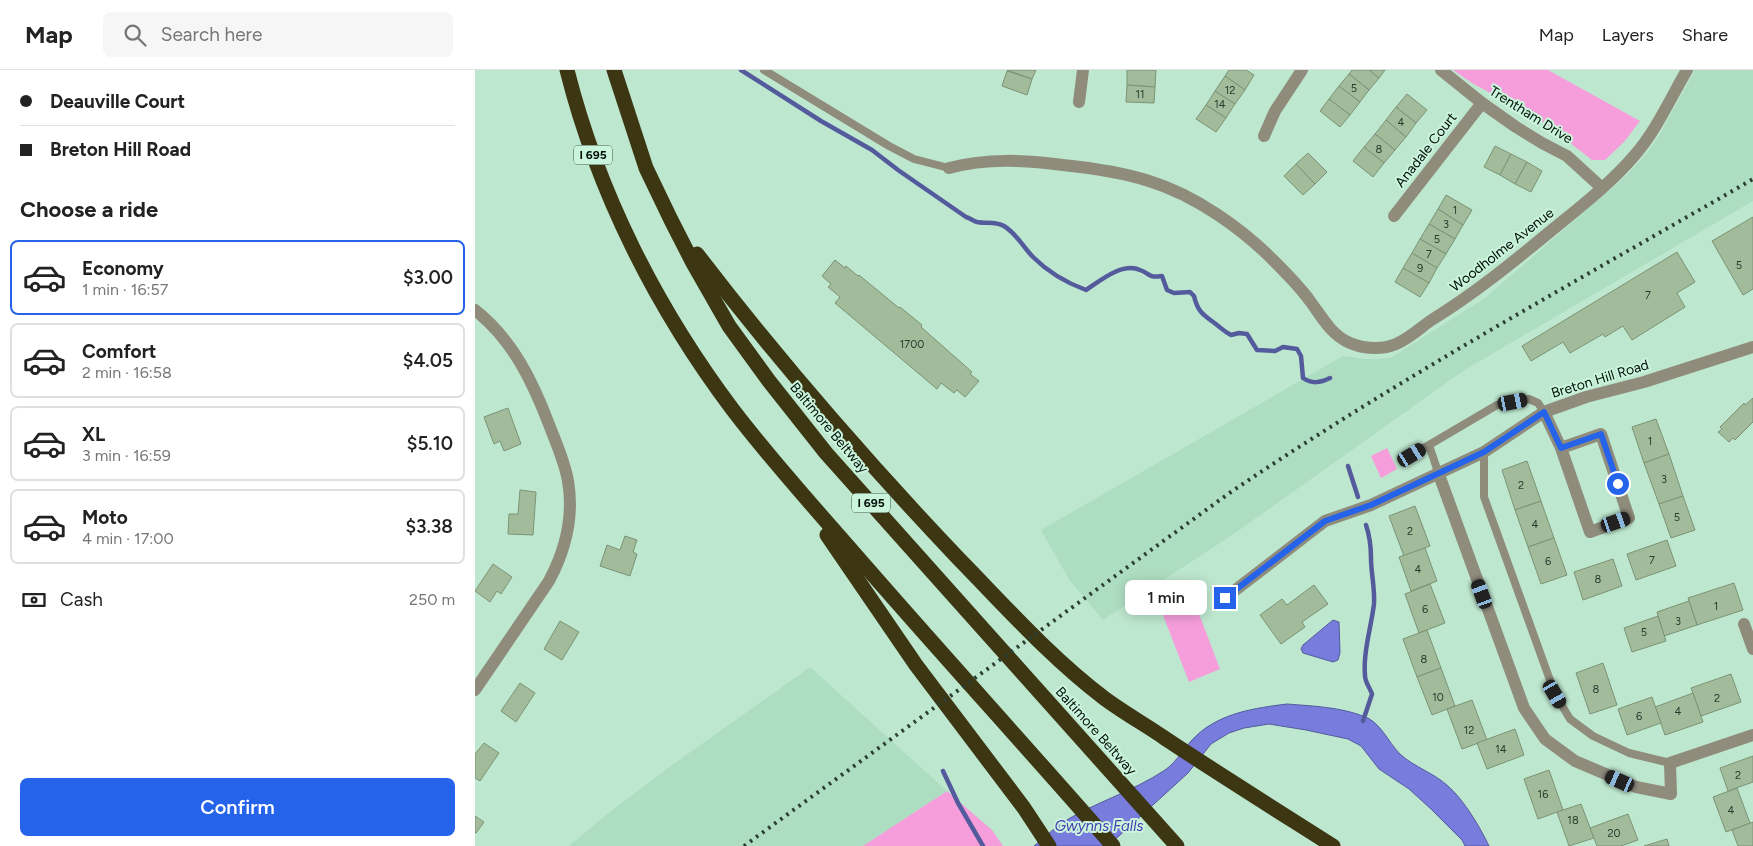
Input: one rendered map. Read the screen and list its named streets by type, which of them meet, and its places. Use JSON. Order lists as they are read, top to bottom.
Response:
{
  "streets": {
    "highway": ["I 695", "Baltimore Beltway"],
    "street": [
      "Trentham Drive",
      "Anadale Court",
      "Woodholme Avenue",
      "Breton Hill Road"
    ]
  },
  "crossings": [
    ["Trentham Drive", "Anadale Court"],
    ["Trentham Drive", "Woodholme Avenue"]
  ],
  "water": ["Gwynns Falls"],
  "house_numbers": [
    "5",
    "12",
    "11",
    "14",
    "4",
    "8",
    "1",
    "3",
    "5",
    "7",
    "5",
    "9",
    "7",
    "1700",
    "1",
    "3",
    "2",
    "5",
    "4",
    "2",
    "7",
    "6",
    "4",
    "8",
    "1",
    "6",
    "3",
    "5",
    "8",
    "8",
    "10",
    "2",
    "4",
    "6",
    "12",
    "14",
    "2",
    "16",
    "4",
    "18",
    "20"
  ],
  "page": {
    "header": "Map",
    "search": "Search here",
    "nav": ["Map", "Layers", "Share"],
    "banner": ["Deauville Court", "Breton Hill Road"],
    "heading": "Choose a ride",
    "list": [
      {
        "name": "Economy",
        "note": "1 min · 16:57",
        "value": "$3.00"
      },
      {
        "name": "Comfort",
        "note": "2 min · 16:58",
        "value": "$4.05"
      },
      {
        "name": "XL",
        "note": "3 min · 16:59",
        "value": "$5.10"
      },
      {
        "name": "Moto",
        "note": "4 min · 17:00",
        "value": "$3.38"
      }
    ],
    "pay": ["Cash", "250 m"],
    "bubble": "1 min",
    "buttons": "Confirm"
  }
}
